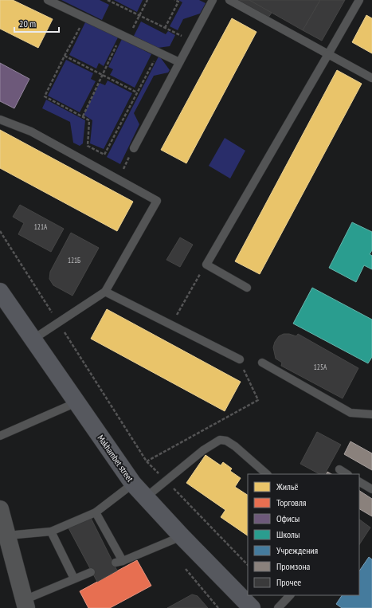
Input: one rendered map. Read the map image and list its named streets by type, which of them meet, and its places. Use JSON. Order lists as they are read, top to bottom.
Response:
{
  "streets": {
    "main road": ["Makhambet street"]
  },
  "house_numbers": ["121А", "121Б", "125А"],
  "legend": [
    "Жильё",
    "Торговля",
    "Офисы",
    "Школы",
    "Учреждения",
    "Промзона",
    "Прочее"
  ],
  "scale_bar": "20 m"
}
